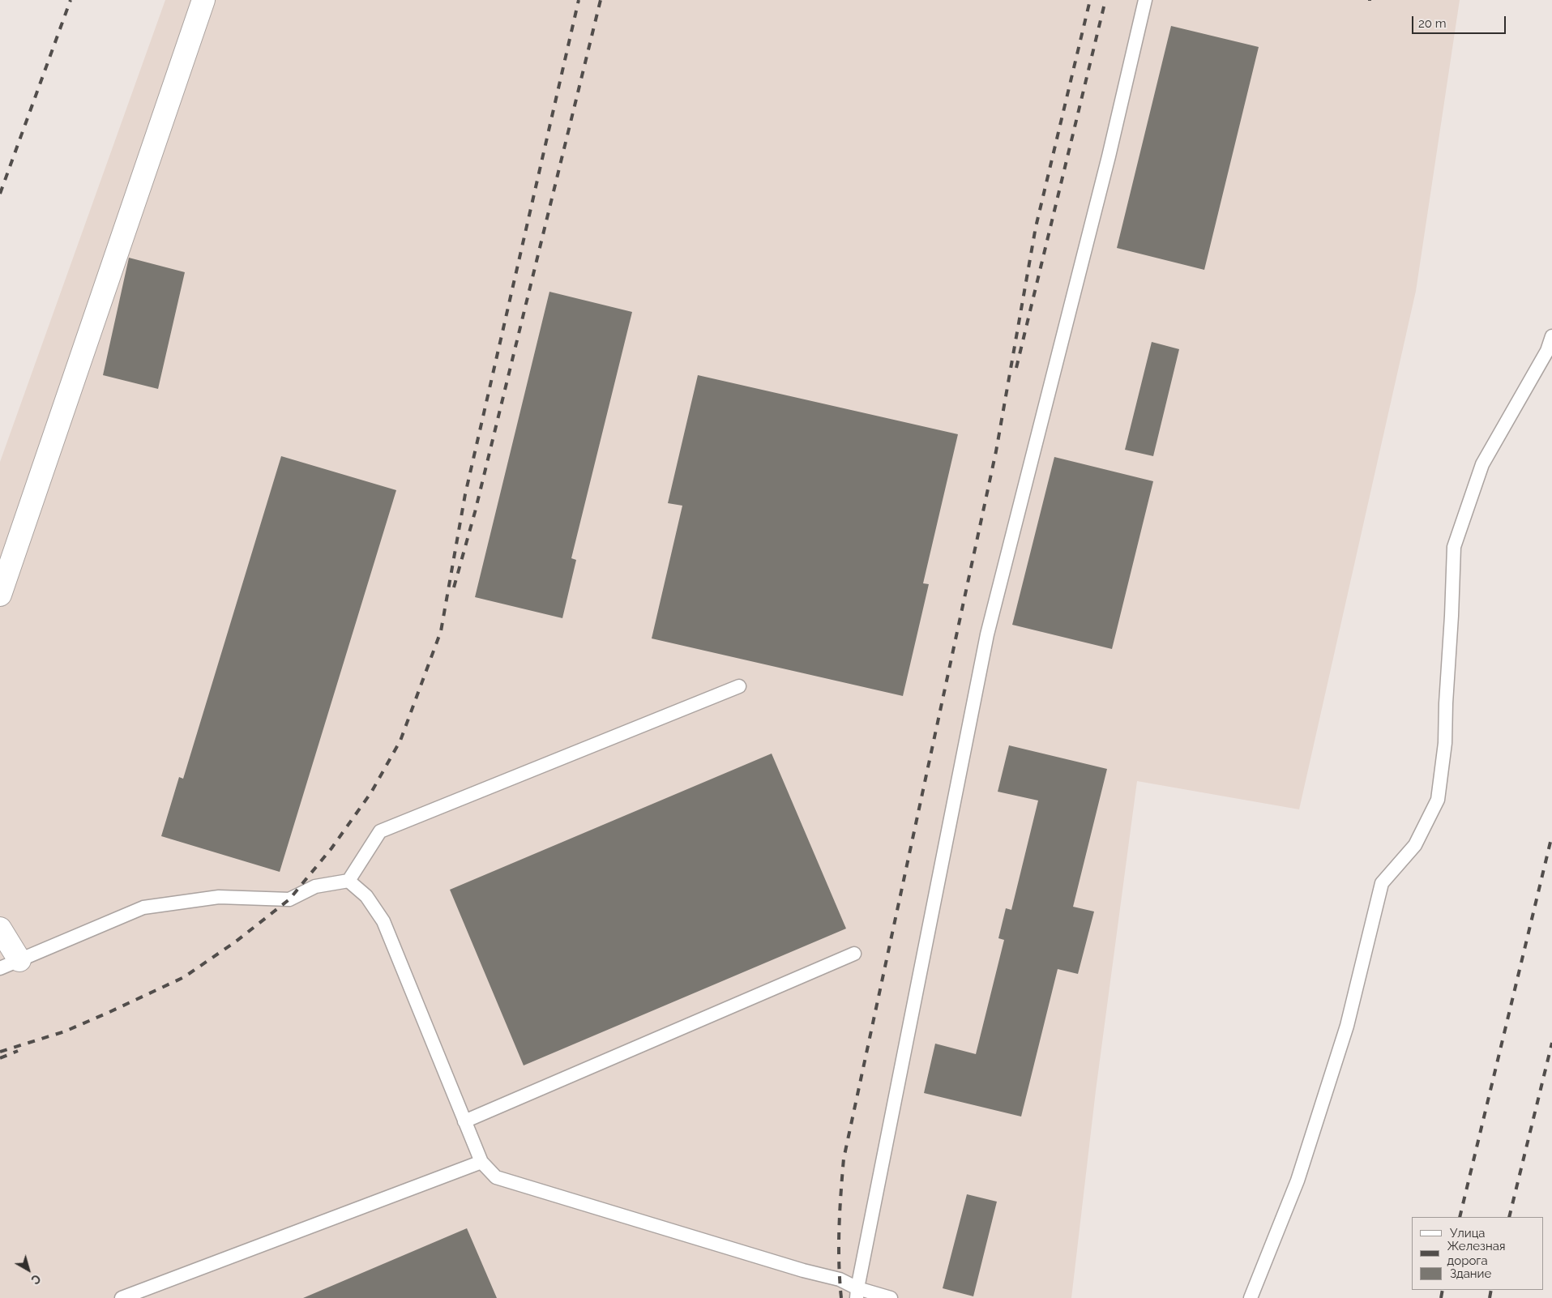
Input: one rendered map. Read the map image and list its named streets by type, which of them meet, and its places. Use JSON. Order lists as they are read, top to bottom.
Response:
{
  "legend": ["Улица", "Железная дорога", "Здание"],
  "scale_bar": "20 m",
  "north": "bottom right"
}
